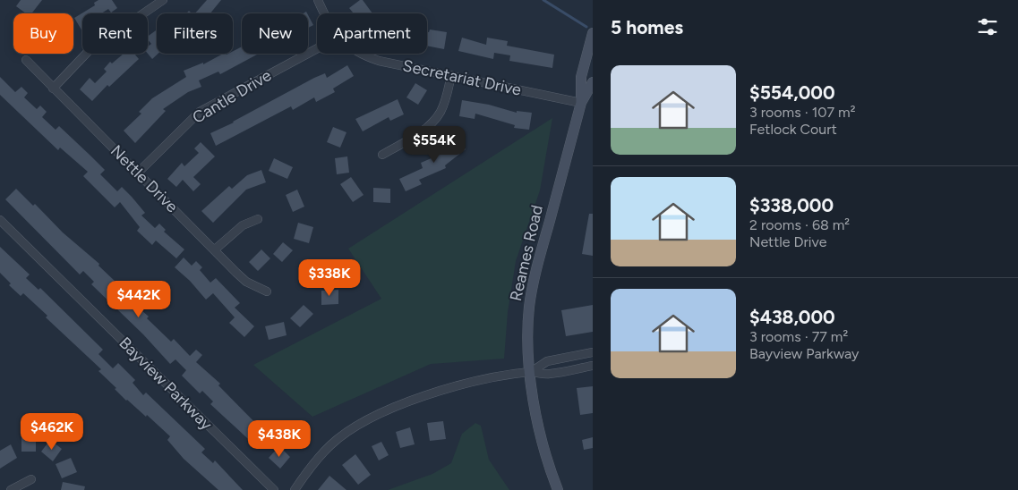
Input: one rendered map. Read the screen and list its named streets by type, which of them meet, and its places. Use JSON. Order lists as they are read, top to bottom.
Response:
{
  "streets": {
    "main road": ["Reames Road"],
    "street": [
      "Secretariat Drive",
      "Cantle Drive",
      "Nettle Drive",
      "Bayview Parkway"
    ]
  },
  "crossings": [
    ["Secretariat Drive", "Reames Road"],
    ["Cantle Drive", "Nettle Drive"]
  ],
  "page": {
    "heading": "5 homes",
    "chip": [
      "Buy",
      "Rent",
      "Filters",
      "New",
      "Apartment"
    ],
    "list": [
      {
        "name": "$554,000",
        "note": "3 rooms · 107 m² · Fetlock Court"
      },
      {
        "name": "$338,000",
        "note": "2 rooms · 68 m² · Nettle Drive"
      },
      {
        "name": "$438,000",
        "note": "3 rooms · 77 m² · Bayview Parkway"
      }
    ],
    "price": [
      "$554K",
      "$338K",
      "$442K",
      "$462K",
      "$438K"
    ]
  }
}
